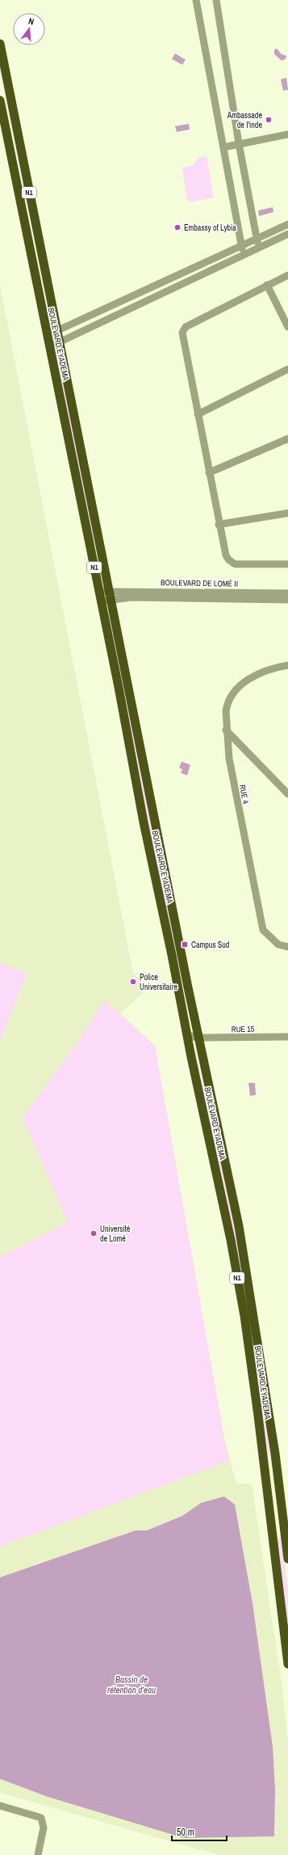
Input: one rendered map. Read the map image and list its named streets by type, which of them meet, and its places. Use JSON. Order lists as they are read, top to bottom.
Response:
{
  "streets": {
    "highway": ["N1", "BOULEVARD EYADEMA"],
    "street": ["BOULEVARD DE LOMÉ II", "RUE 4", "RUE 15"]
  },
  "crossings": [
    ["N1", "BOULEVARD EYADEMA"],
    ["N1", "BOULEVARD DE LOMÉ II"],
    ["N1", "RUE 15"],
    ["BOULEVARD EYADEMA", "BOULEVARD DE LOMÉ II"],
    ["BOULEVARD EYADEMA", "RUE 15"]
  ],
  "water": ["Bassin de rétention d'eau"],
  "places": {
    "other": [
      "Ambassade de I'inde",
      "Embassy of Lybia",
      "Police Universitaire",
      "Université de Lomé"
    ],
    "transit": ["Campus Sud"]
  },
  "scale_bar": "50 m",
  "north": "top"
}
